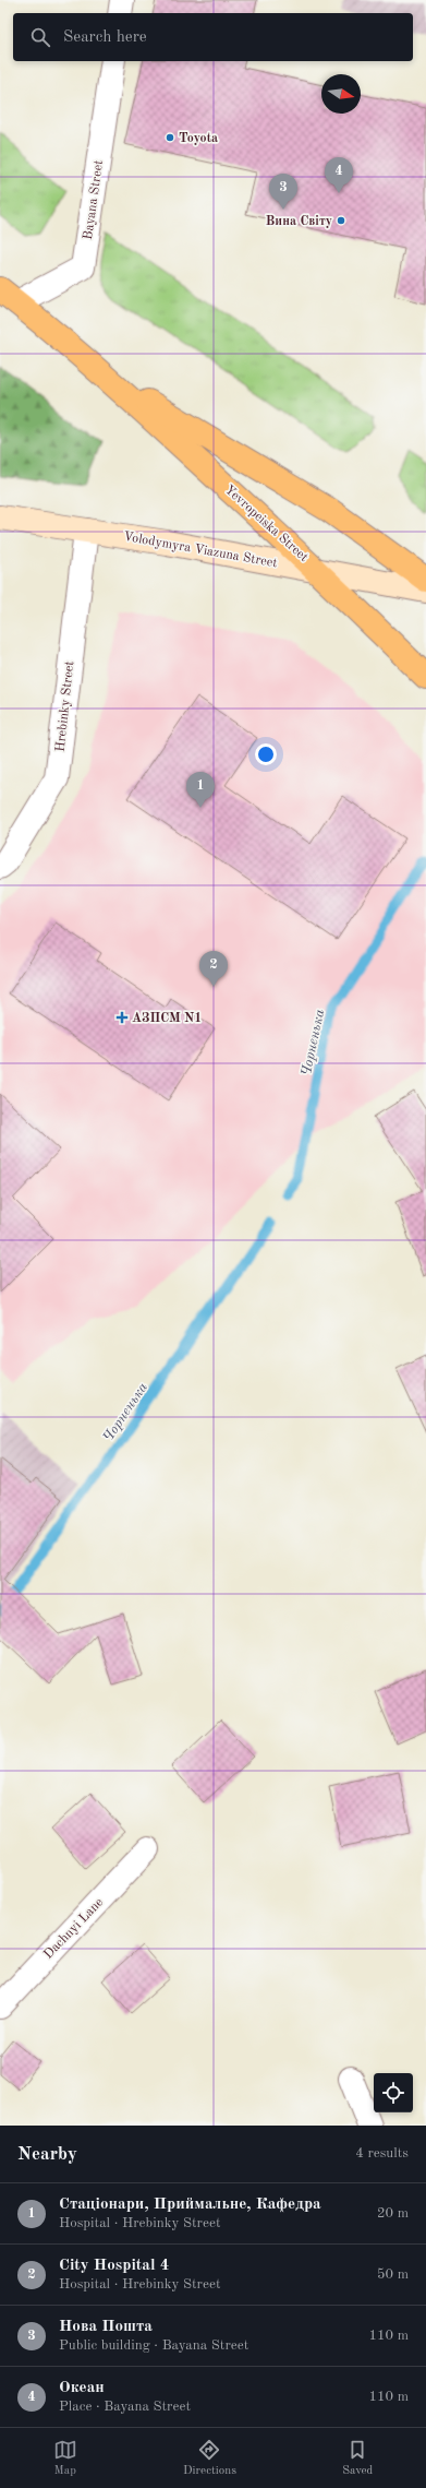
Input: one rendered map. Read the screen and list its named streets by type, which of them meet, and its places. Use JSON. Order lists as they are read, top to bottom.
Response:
{
  "streets": {
    "main road": ["Yevropeiska Street", "Volodymyra Viazuna Street"],
    "street": ["Bayana Street", "Hrebinky Street", "Dachnyi Lane"]
  },
  "crossings": [
    ["Bayana Street", "Yevropeiska Street"],
    ["Yevropeiska Street", "Volodymyra Viazuna Street"],
    ["Volodymyra Viazuna Street", "Hrebinky Street"]
  ],
  "water": ["Чорненька"],
  "places": {
    "other": ["Toyota", "Вина Світу"],
    "health": ["АЗПСМ N1"]
  },
  "north": "right",
  "page": {
    "search": "Search here",
    "pins": [
      "4",
      "3",
      "1",
      "2"
    ],
    "heading": ["Nearby", "4 results"],
    "list": [
      {
        "mark": "1",
        "name": "Стаціонари, Приймальне, Кафедра",
        "note": "Hospital · Hrebinky Street",
        "value": "20 m"
      },
      {
        "mark": "2",
        "name": "City Hospital 4",
        "note": "Hospital · Hrebinky Street",
        "value": "50 m"
      },
      {
        "mark": "3",
        "name": "Нова Пошта",
        "note": "Public building · Bayana Street",
        "value": "110 m"
      },
      {
        "mark": "4",
        "name": "Океан",
        "note": "Place · Bayana Street",
        "value": "110 m"
      }
    ],
    "nav": ["Map", "Directions", "Saved"]
  }
}
